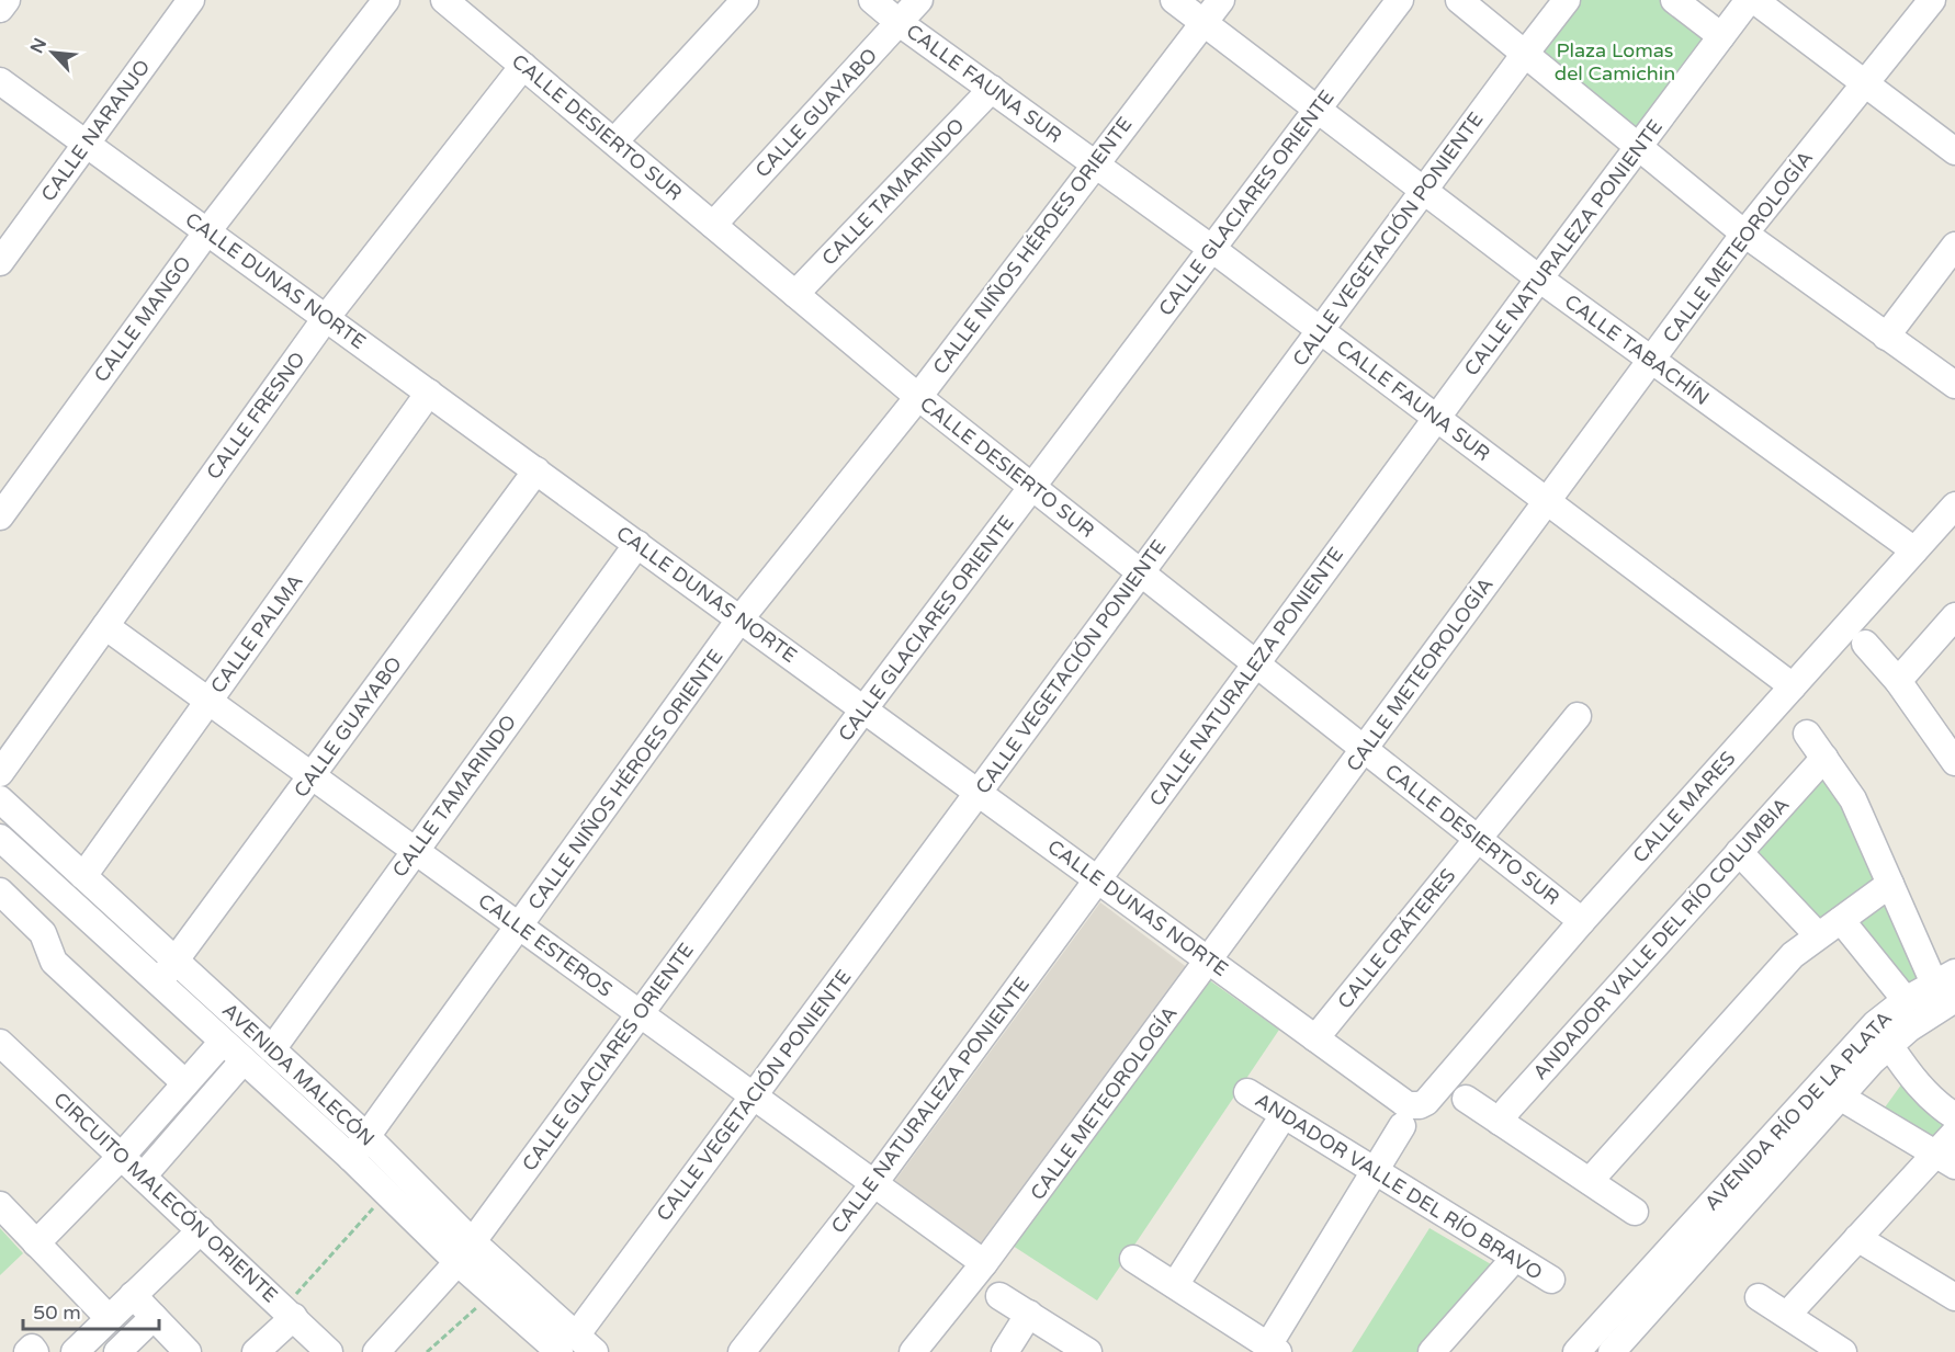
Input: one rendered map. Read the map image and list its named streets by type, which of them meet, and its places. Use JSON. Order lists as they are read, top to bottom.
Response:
{
  "streets": {
    "street": [
      "CALLE FAUNA SUR",
      "CALLE GUAYABO",
      "CALLE DESIERTO SUR",
      "CALLE NARANJO",
      "CALLE TAMARINDO",
      "CALLE GLACIARES ORIENTE",
      "CALLE VEGETACIÓN PONIENTE",
      "CALLE NIÑOS HÉROES ORIENTE",
      "CALLE METEOROLOGÍA",
      "CALLE NATURALEZA PONIENTE",
      "CALLE DUNAS NORTE",
      "CALLE MANGO",
      "CALLE TABACHÍN",
      "CALLE FRESNO",
      "CALLE PALMA",
      "CALLE MARES",
      "CALLE CRÁTERES",
      "ANDADOR VALLE DEL RÍO COLUMBIA",
      "CALLE ESTEROS",
      "AVENIDA MALECÓN",
      "AVENIDA RÍO DE LA PLATA",
      "ANDADOR VALLE DEL RÍO BRAVO",
      "CIRCUITO MALECÓN ORIENTE"
    ]
  },
  "crossings": [
    ["CALLE FAUNA SUR", "CALLE GUAYABO"],
    ["CALLE FAUNA SUR", "CALLE TAMARINDO"],
    ["CALLE FAUNA SUR", "CALLE GLACIARES ORIENTE"],
    ["CALLE FAUNA SUR", "CALLE VEGETACIÓN PONIENTE"],
    ["CALLE FAUNA SUR", "CALLE NIÑOS HÉROES ORIENTE"],
    ["CALLE FAUNA SUR", "CALLE METEOROLOGÍA"],
    ["CALLE FAUNA SUR", "CALLE NATURALEZA PONIENTE"],
    ["CALLE FAUNA SUR", "CALLE MARES"],
    ["CALLE GUAYABO", "CALLE DESIERTO SUR"],
    ["CALLE GUAYABO", "CALLE DUNAS NORTE"],
    ["CALLE GUAYABO", "CALLE ESTEROS"],
    ["CALLE GUAYABO", "AVENIDA MALECÓN"],
    ["CALLE DESIERTO SUR", "CALLE TAMARINDO"],
    ["CALLE DESIERTO SUR", "CALLE GLACIARES ORIENTE"],
    ["CALLE DESIERTO SUR", "CALLE VEGETACIÓN PONIENTE"],
    ["CALLE DESIERTO SUR", "CALLE NIÑOS HÉROES ORIENTE"],
    ["CALLE DESIERTO SUR", "CALLE METEOROLOGÍA"],
    ["CALLE DESIERTO SUR", "CALLE NATURALEZA PONIENTE"],
    ["CALLE DESIERTO SUR", "CALLE FRESNO"],
    ["CALLE DESIERTO SUR", "CALLE MARES"],
    ["CALLE DESIERTO SUR", "CALLE CRÁTERES"],
    ["CALLE NARANJO", "CALLE DUNAS NORTE"],
    ["CALLE TAMARINDO", "CALLE DUNAS NORTE"],
    ["CALLE TAMARINDO", "CALLE ESTEROS"],
    ["CALLE TAMARINDO", "AVENIDA MALECÓN"],
    ["CALLE GLACIARES ORIENTE", "CALLE DUNAS NORTE"],
    ["CALLE GLACIARES ORIENTE", "CALLE TABACHÍN"],
    ["CALLE GLACIARES ORIENTE", "CALLE ESTEROS"],
    ["CALLE GLACIARES ORIENTE", "AVENIDA MALECÓN"],
    ["CALLE VEGETACIÓN PONIENTE", "CALLE DUNAS NORTE"],
    ["CALLE VEGETACIÓN PONIENTE", "CALLE TABACHÍN"],
    ["CALLE VEGETACIÓN PONIENTE", "CALLE ESTEROS"],
    ["CALLE VEGETACIÓN PONIENTE", "AVENIDA MALECÓN"],
    ["CALLE NIÑOS HÉROES ORIENTE", "CALLE DUNAS NORTE"],
    ["CALLE NIÑOS HÉROES ORIENTE", "CALLE TABACHÍN"],
    ["CALLE NIÑOS HÉROES ORIENTE", "CALLE ESTEROS"],
    ["CALLE NIÑOS HÉROES ORIENTE", "AVENIDA MALECÓN"],
    ["CALLE METEOROLOGÍA", "CALLE DUNAS NORTE"],
    ["CALLE METEOROLOGÍA", "CALLE TABACHÍN"],
    ["CALLE METEOROLOGÍA", "CALLE ESTEROS"],
    ["CALLE NATURALEZA PONIENTE", "CALLE DUNAS NORTE"],
    ["CALLE NATURALEZA PONIENTE", "CALLE TABACHÍN"],
    ["CALLE NATURALEZA PONIENTE", "CALLE ESTEROS"],
    ["CALLE DUNAS NORTE", "CALLE MANGO"],
    ["CALLE DUNAS NORTE", "CALLE FRESNO"],
    ["CALLE DUNAS NORTE", "CALLE PALMA"],
    ["CALLE DUNAS NORTE", "CALLE MARES"],
    ["CALLE DUNAS NORTE", "CALLE CRÁTERES"],
    ["CALLE TABACHÍN", "CALLE MARES"],
    ["CALLE FRESNO", "CALLE ESTEROS"],
    ["CALLE PALMA", "CALLE ESTEROS"],
    ["CALLE PALMA", "AVENIDA MALECÓN"]
  ],
  "parks": ["Plaza Lomas del Camichin"],
  "scale_bar": "50 m",
  "north": "top left"
}
